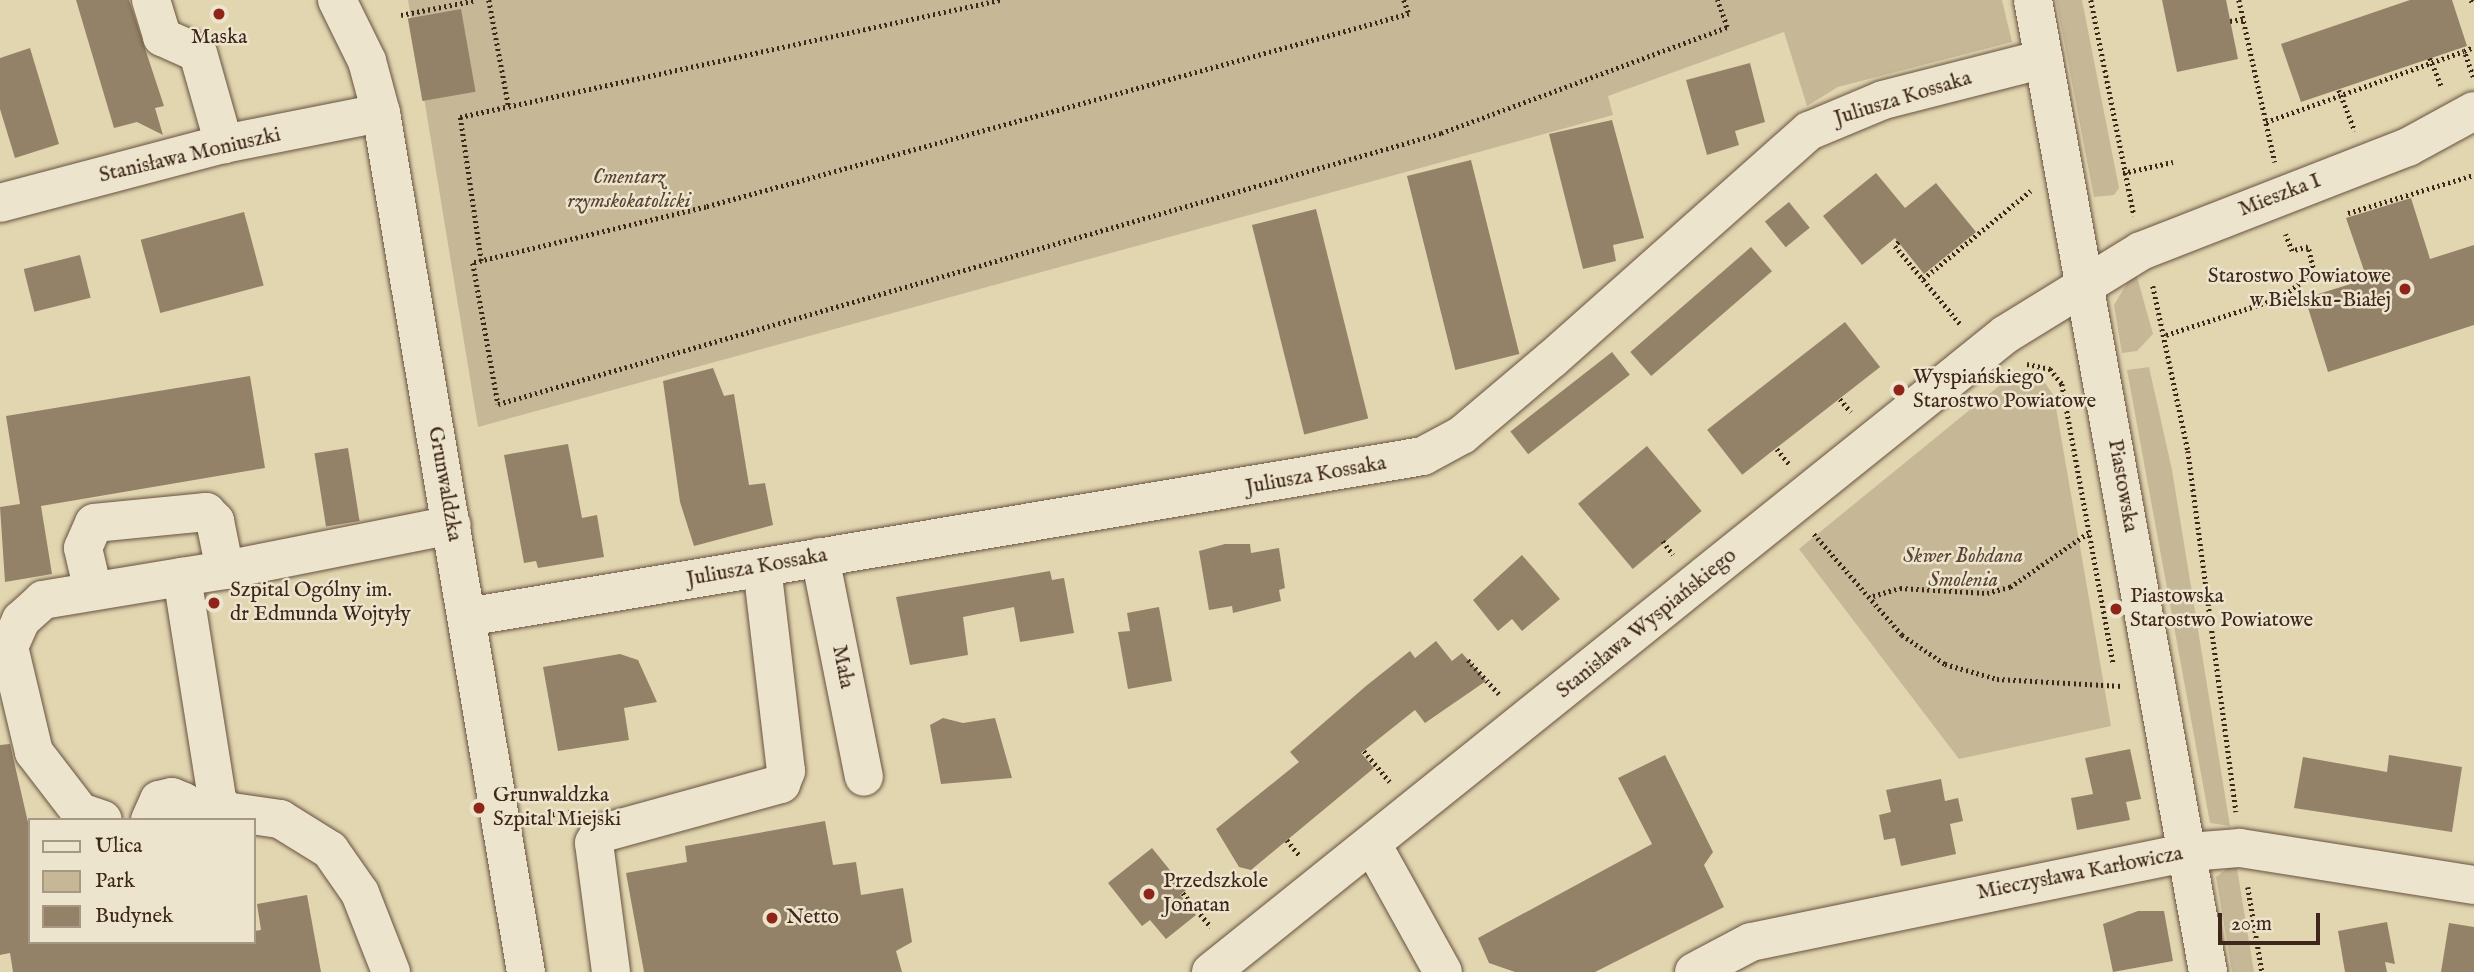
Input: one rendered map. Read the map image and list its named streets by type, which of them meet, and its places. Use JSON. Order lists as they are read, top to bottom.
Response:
{
  "streets": {
    "street": [
      "Juliusza Kossaka",
      "Stanisława Moniuszki",
      "Mieszka I",
      "Grunwaldzka",
      "Piastowska",
      "Stanisława Wyspiańskiego",
      "Mała",
      "Mieczysława Karłowicza"
    ]
  },
  "crossings": [
    ["Juliusza Kossaka", "Grunwaldzka"],
    ["Juliusza Kossaka", "Piastowska"],
    ["Juliusza Kossaka", "Mała"],
    ["Stanisława Moniuszki", "Grunwaldzka"],
    ["Mieszka I", "Piastowska"],
    ["Mieszka I", "Stanisława Wyspiańskiego"],
    ["Piastowska", "Stanisława Wyspiańskiego"],
    ["Piastowska", "Mieczysława Karłowicza"]
  ],
  "parks": ["Cmentarz rzymskokatolicki", "Skwer Bohdana Smolenia"],
  "places": [
    "Maska",
    "Starostwo Powiatowe w Bielsku-Białej",
    "Wyspiańskiego Starostwo Powiatowe",
    "Szpital Ogólny im. dr Edmunda Wojtyły",
    "Piastowska Starostwo Powiatowe",
    "Grunwaldzka Szpital Miejski",
    "Przedszkole Jonatan",
    "Netto"
  ],
  "legend": ["Ulica", "Park", "Budynek"],
  "scale_bar": "20 m"
}
